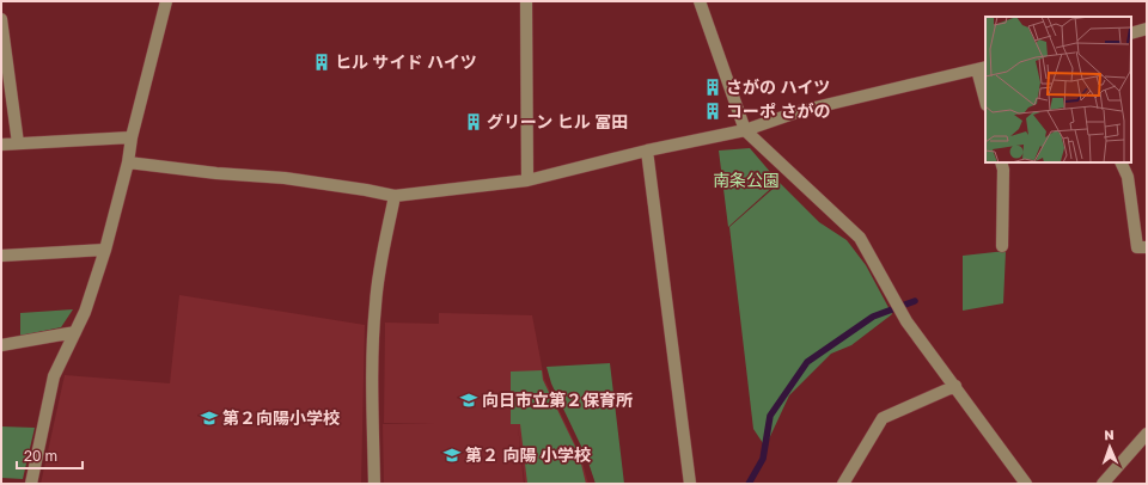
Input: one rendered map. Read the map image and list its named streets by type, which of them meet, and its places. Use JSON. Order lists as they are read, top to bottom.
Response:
{
  "parks": ["南条公園"],
  "places": {
    "building": [
      "ヒル サイド ハイツ",
      "さがの ハイツ",
      "コーポ さがの",
      "グリーン ヒル 冨田"
    ],
    "school or university": ["向日市立第２保育所", "第２向陽小学校", "第２ 向陽 小学校"]
  },
  "scale_bar": "20 m",
  "north": "top"
}
